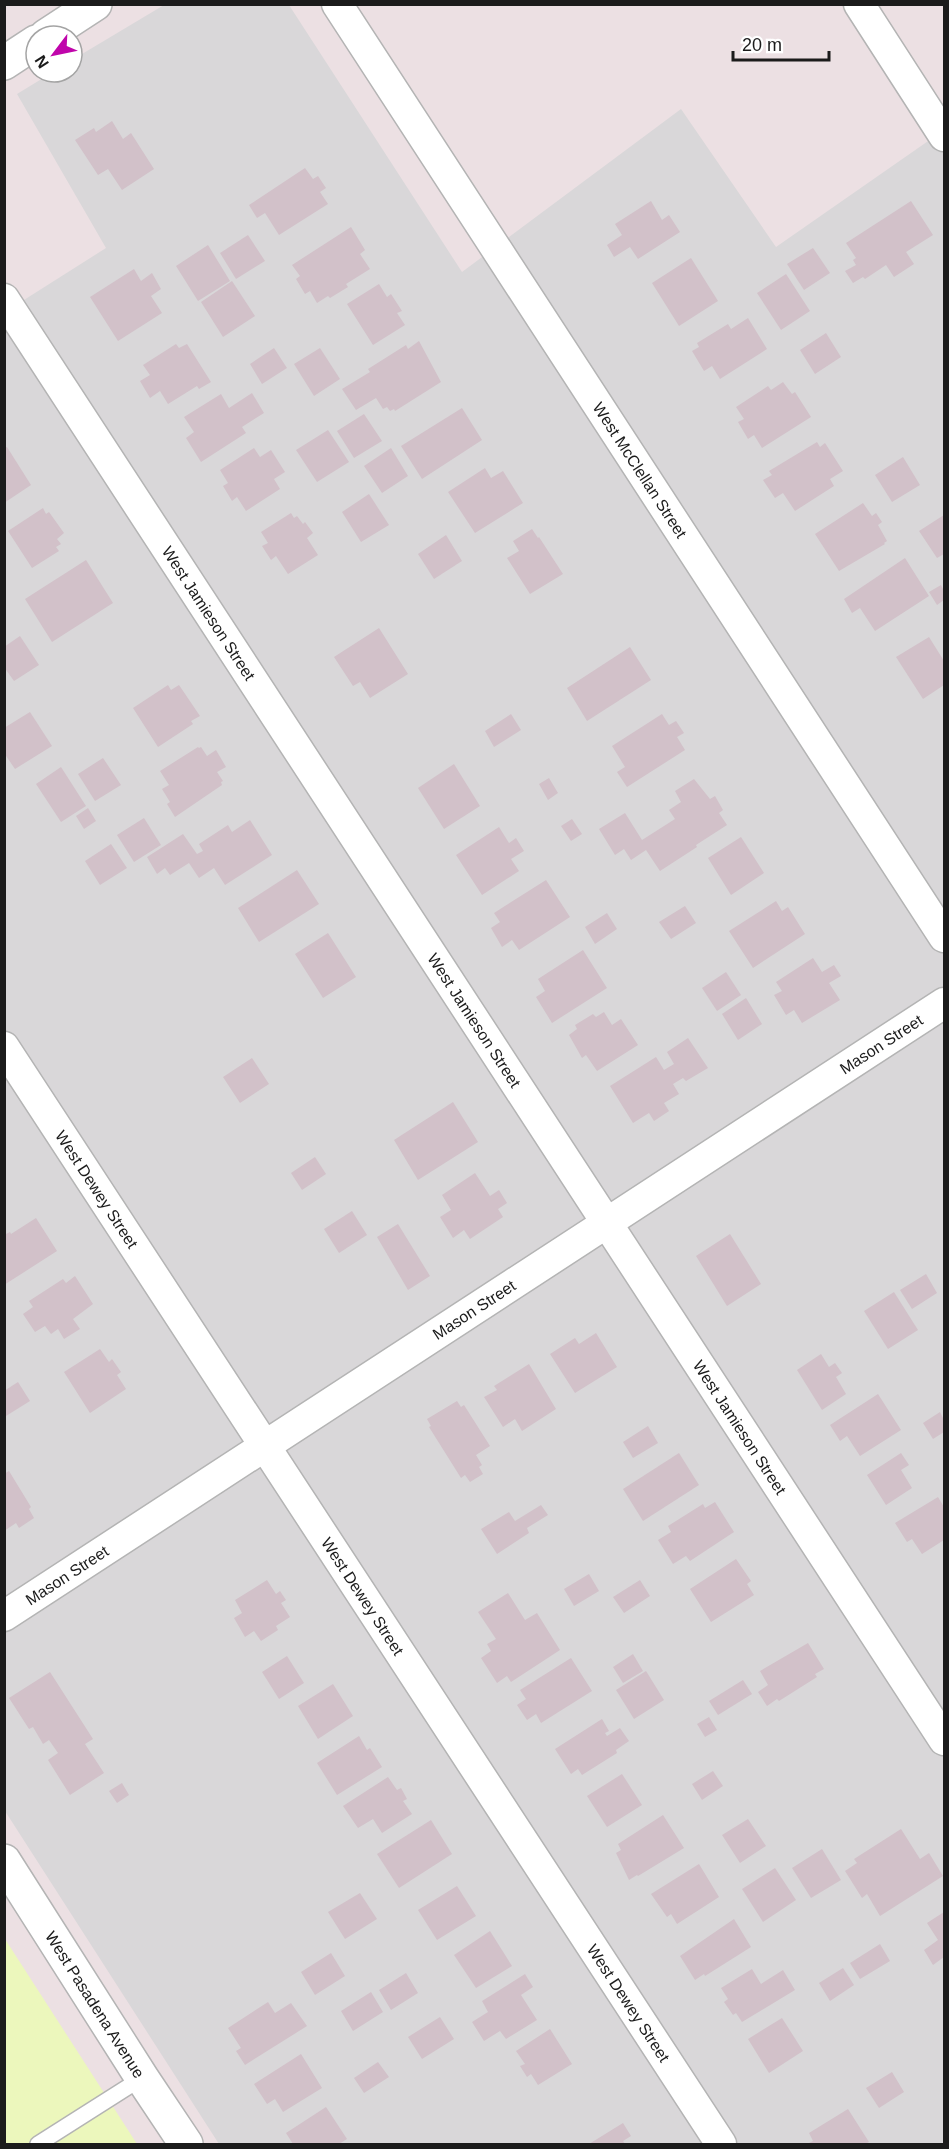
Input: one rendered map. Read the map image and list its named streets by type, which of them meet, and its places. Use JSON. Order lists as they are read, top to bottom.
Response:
{
  "streets": {
    "street": [
      "West McClellan Street",
      "West Jamieson Street",
      "Mason Street",
      "West Dewey Street",
      "West Pasadena Avenue"
    ]
  },
  "crossings": [
    ["West Jamieson Street", "Mason Street"],
    ["Mason Street", "West Dewey Street"]
  ],
  "scale_bar": "20 m",
  "north": "bottom left"
}
